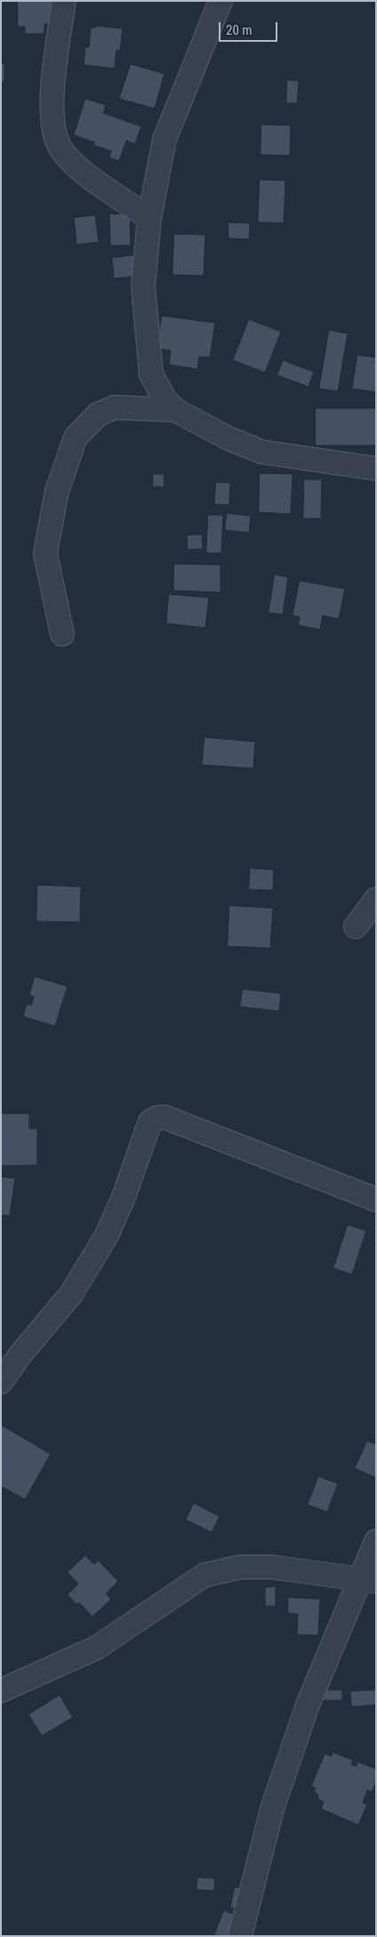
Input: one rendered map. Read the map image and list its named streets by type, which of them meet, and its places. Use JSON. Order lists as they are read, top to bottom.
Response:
{
  "scale_bar": "20 m"
}
